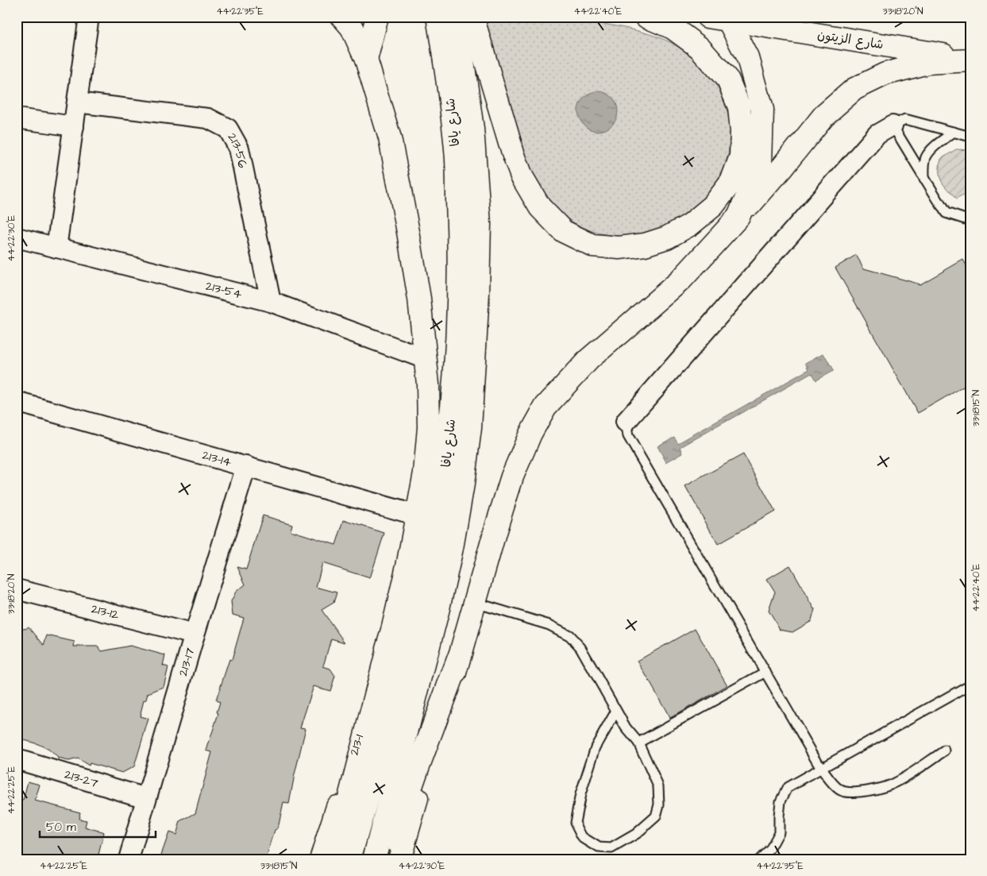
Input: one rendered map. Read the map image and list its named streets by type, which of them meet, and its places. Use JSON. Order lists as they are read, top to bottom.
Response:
{
  "streets": {
    "main road": ["شارع الزيتون", "شارع يافا", "213-1"],
    "street": [
      "213-56",
      "213-54",
      "213-14",
      "213-12",
      "213-17",
      "213-27"
    ]
  },
  "crossings": [
    ["213-56", "213-54"],
    ["213-14", "213-17"],
    ["213-12", "213-17"],
    ["213-17", "213-27"]
  ],
  "scale_bar": "50 m",
  "coordinates": [
    "44°22'35\"E",
    "44°22'40\"E",
    "33°18'20\"N",
    "44°22'30\"E",
    "33°18'15\"N",
    "44°22'25\"E"
  ]
}
